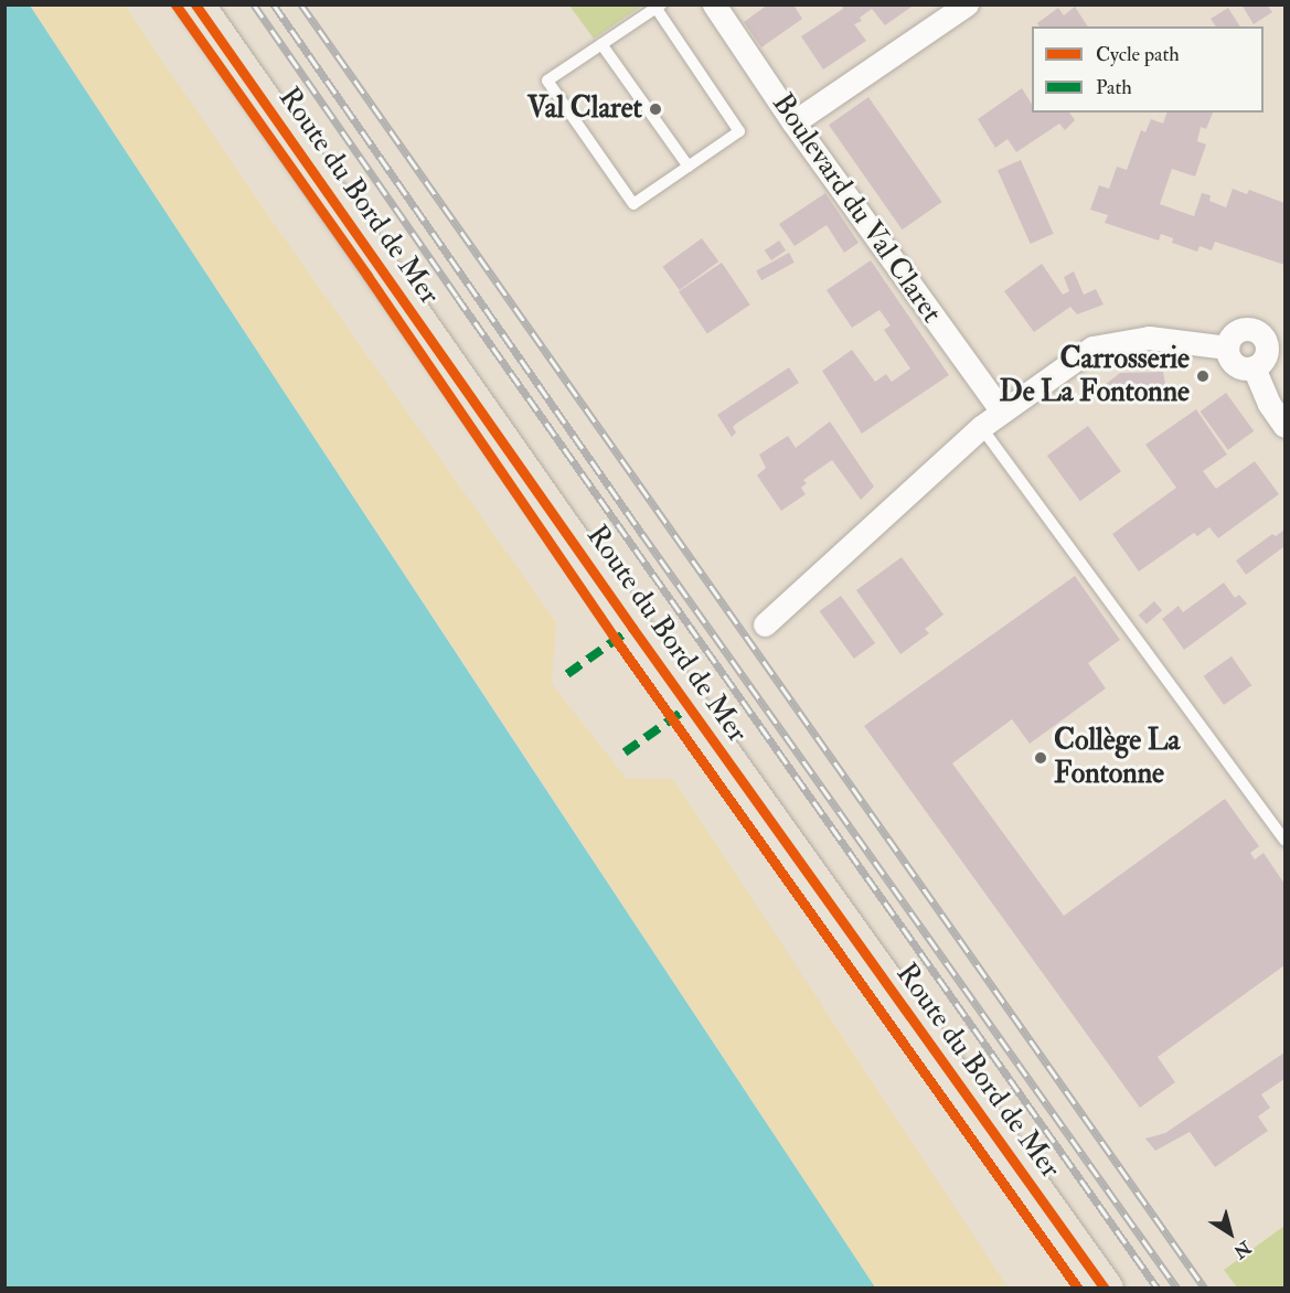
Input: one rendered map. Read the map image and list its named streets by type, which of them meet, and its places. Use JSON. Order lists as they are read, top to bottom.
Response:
{
  "streets": {
    "main road": ["Route du Bord de Mer"],
    "street": ["Boulevard du Val Claret"]
  },
  "places": ["Val Claret", "Carrosserie De La Fontonne", "Collège La Fontonne"],
  "legend": ["Cycle path", "Path"],
  "north": "bottom right"
}
